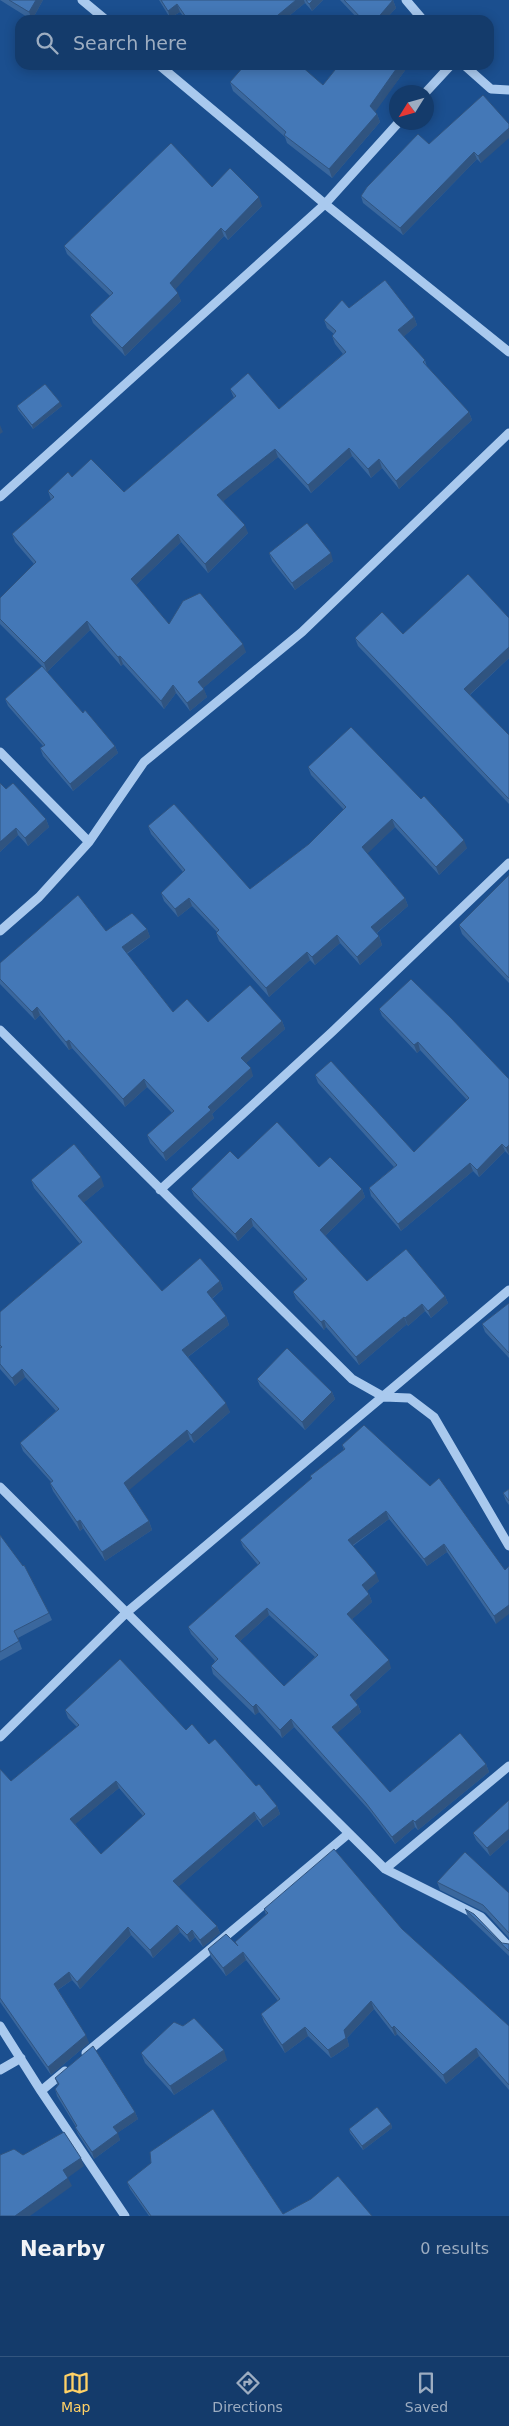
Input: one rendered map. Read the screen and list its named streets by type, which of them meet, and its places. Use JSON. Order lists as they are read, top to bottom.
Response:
{
  "north": "bottom left",
  "page": {
    "search": "Search here",
    "heading": ["Nearby", "0 results"],
    "nav": ["Map", "Directions", "Saved"]
  }
}
